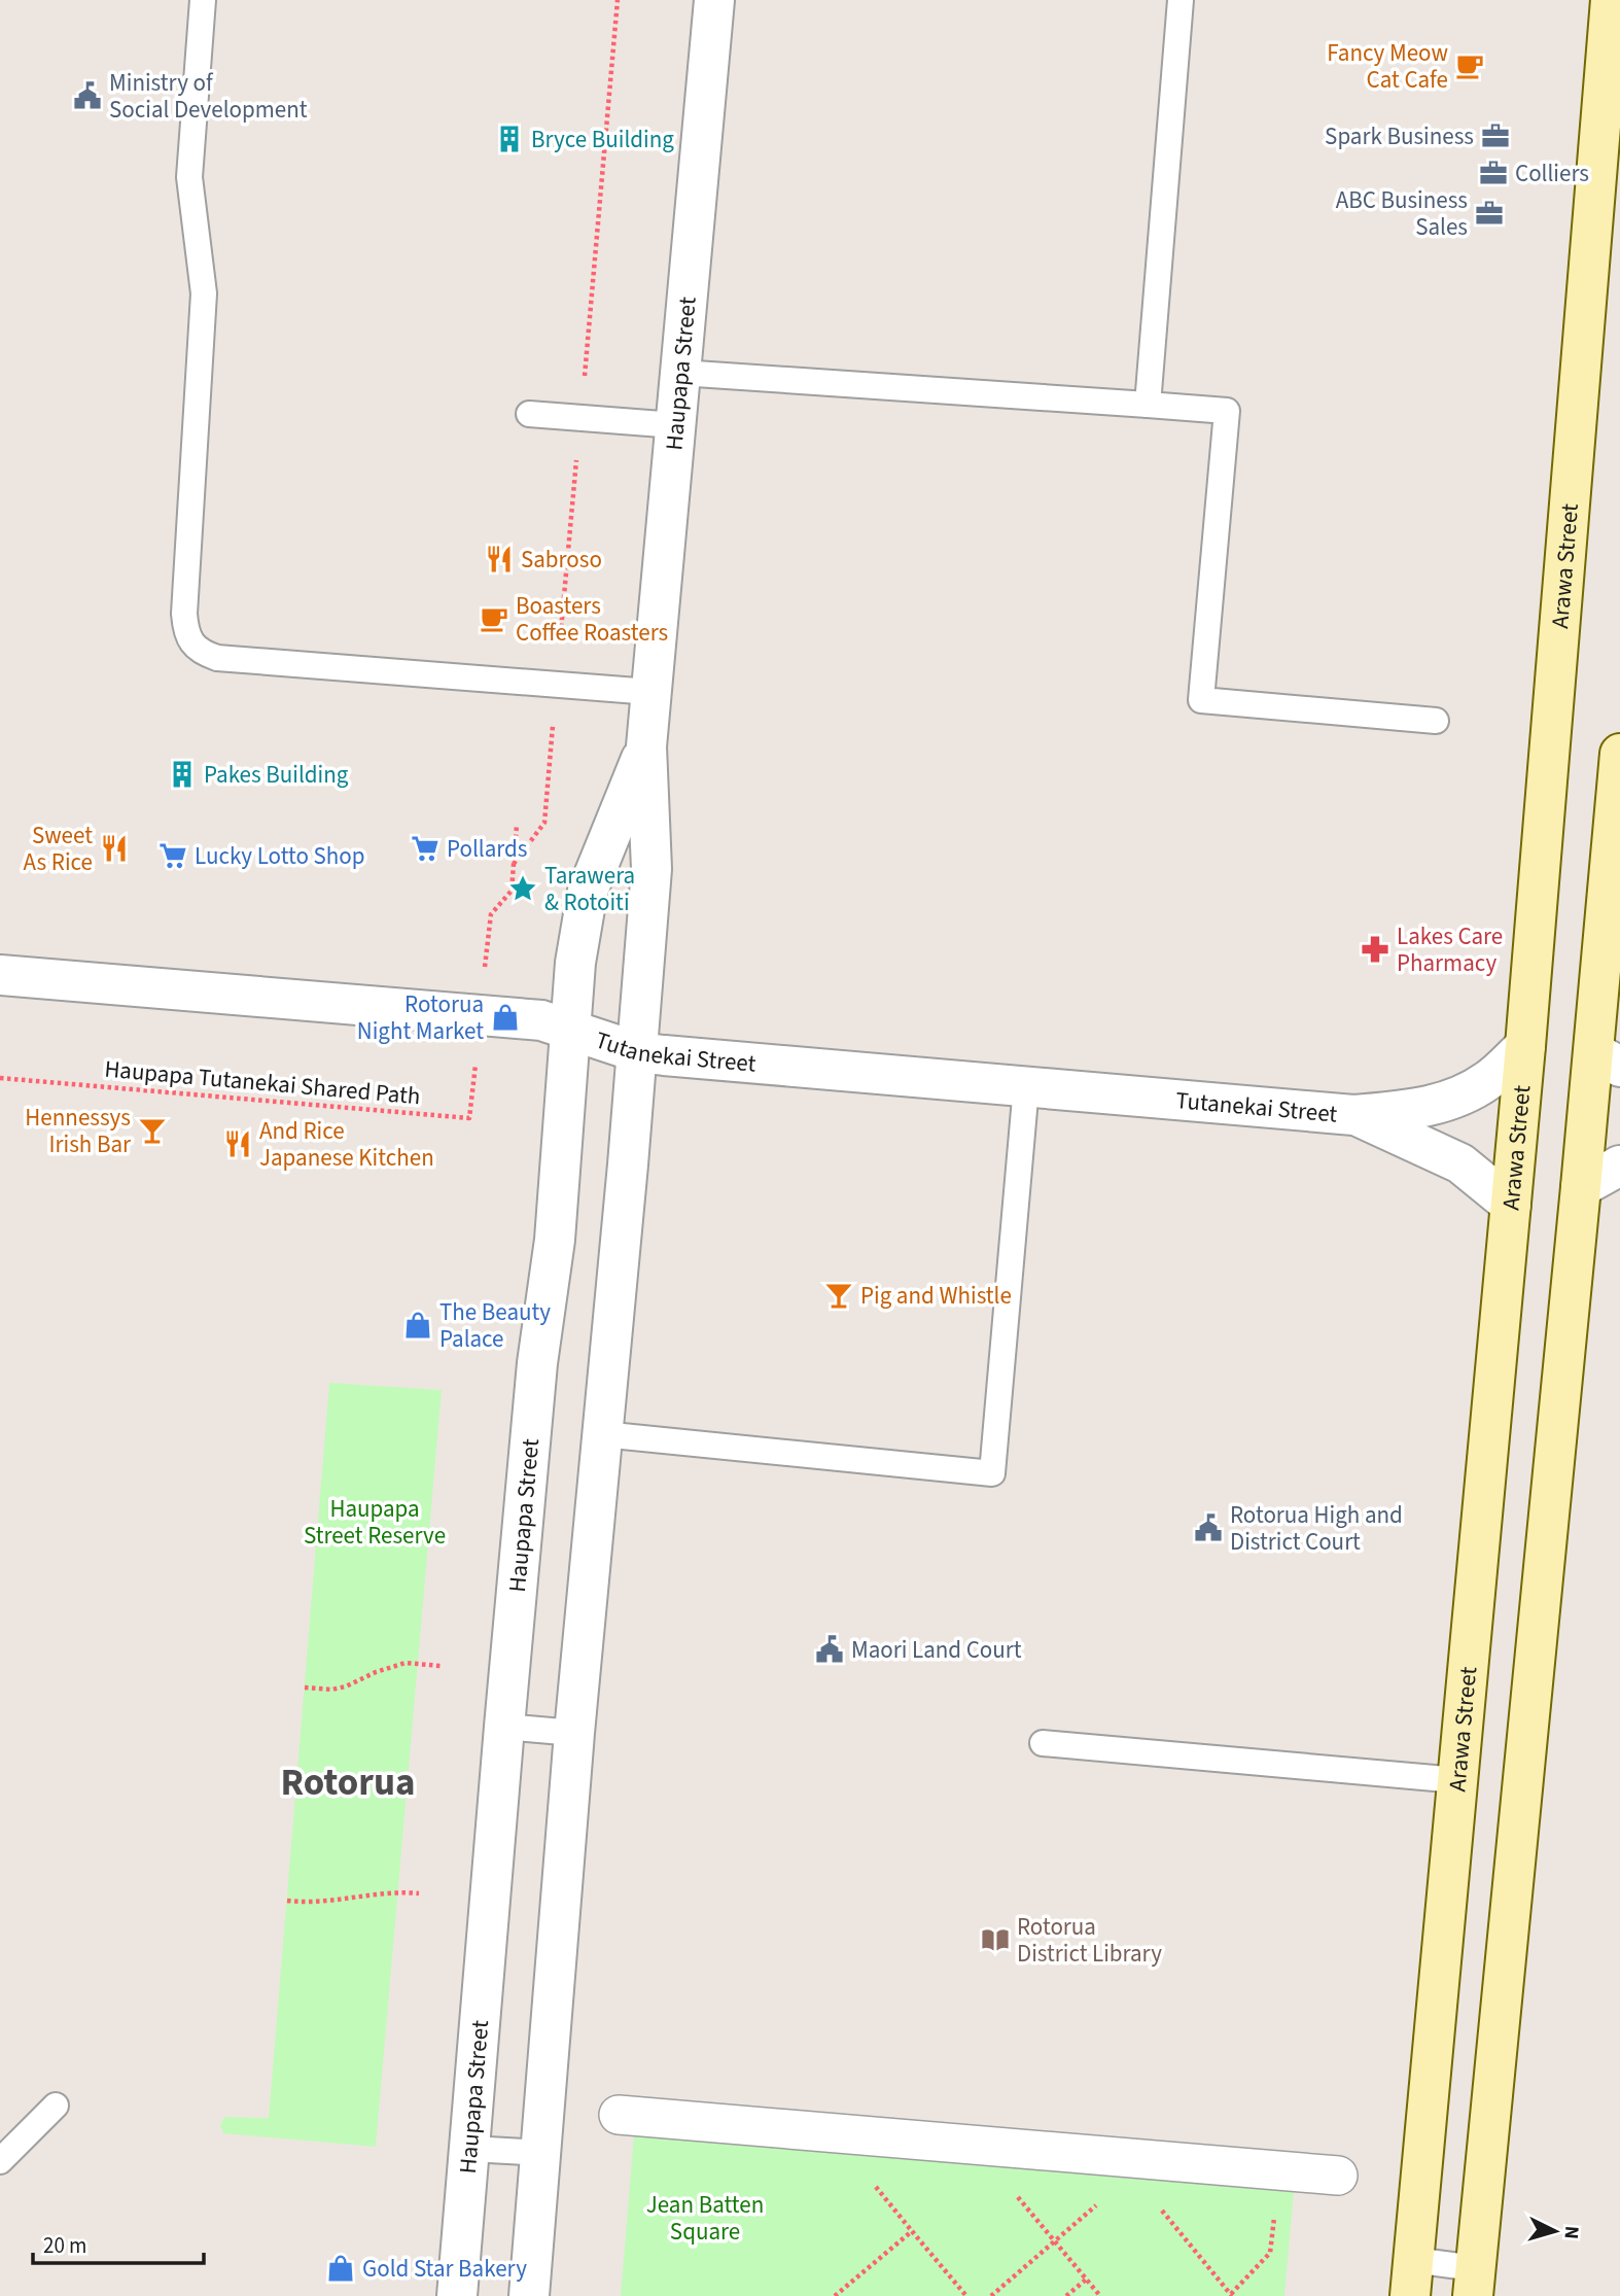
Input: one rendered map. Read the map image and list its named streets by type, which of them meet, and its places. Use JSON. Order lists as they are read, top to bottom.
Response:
{
  "streets": {
    "main road": ["Arawa Street"],
    "street": ["Haupapa Street", "Tutanekai Street"],
    "path": ["Haupapa Tutanekai Shared Path"]
  },
  "crossings": [
    ["Haupapa Street", "Tutanekai Street"],
    ["Arawa Street", "Tutanekai Street"]
  ],
  "districts": ["Rotorua"],
  "parks": ["Haupapa Street Reserve", "Jean Batten Square"],
  "places": {
    "cafe": ["Fancy Meow Cat Cafe", "Boasters Coffee Roasters"],
    "public building": ["Ministry of Social Development", "Rotorua High and District Court", "Maori Land Court"],
    "office": ["Spark Business", "Colliers", "ABC Business Sales"],
    "building": ["Bryce Building", "Pakes Building"],
    "restaurant": ["Sabroso", "Sweet As Rice", "And Rice Japanese Kitchen"],
    "supermarket": ["Pollards", "Lucky Lotto Shop"],
    "place": ["Tarawera & Rotoiti"],
    "pharmacy": ["Lakes Care Pharmacy"],
    "shop": ["Rotorua Night Market", "The Beauty Palace", "Gold Star Bakery"],
    "bar": ["Hennessys Irish Bar", "Pig and Whistle"],
    "library": ["Rotorua District Library"]
  },
  "scale_bar": "20 m",
  "north": "right"
}
